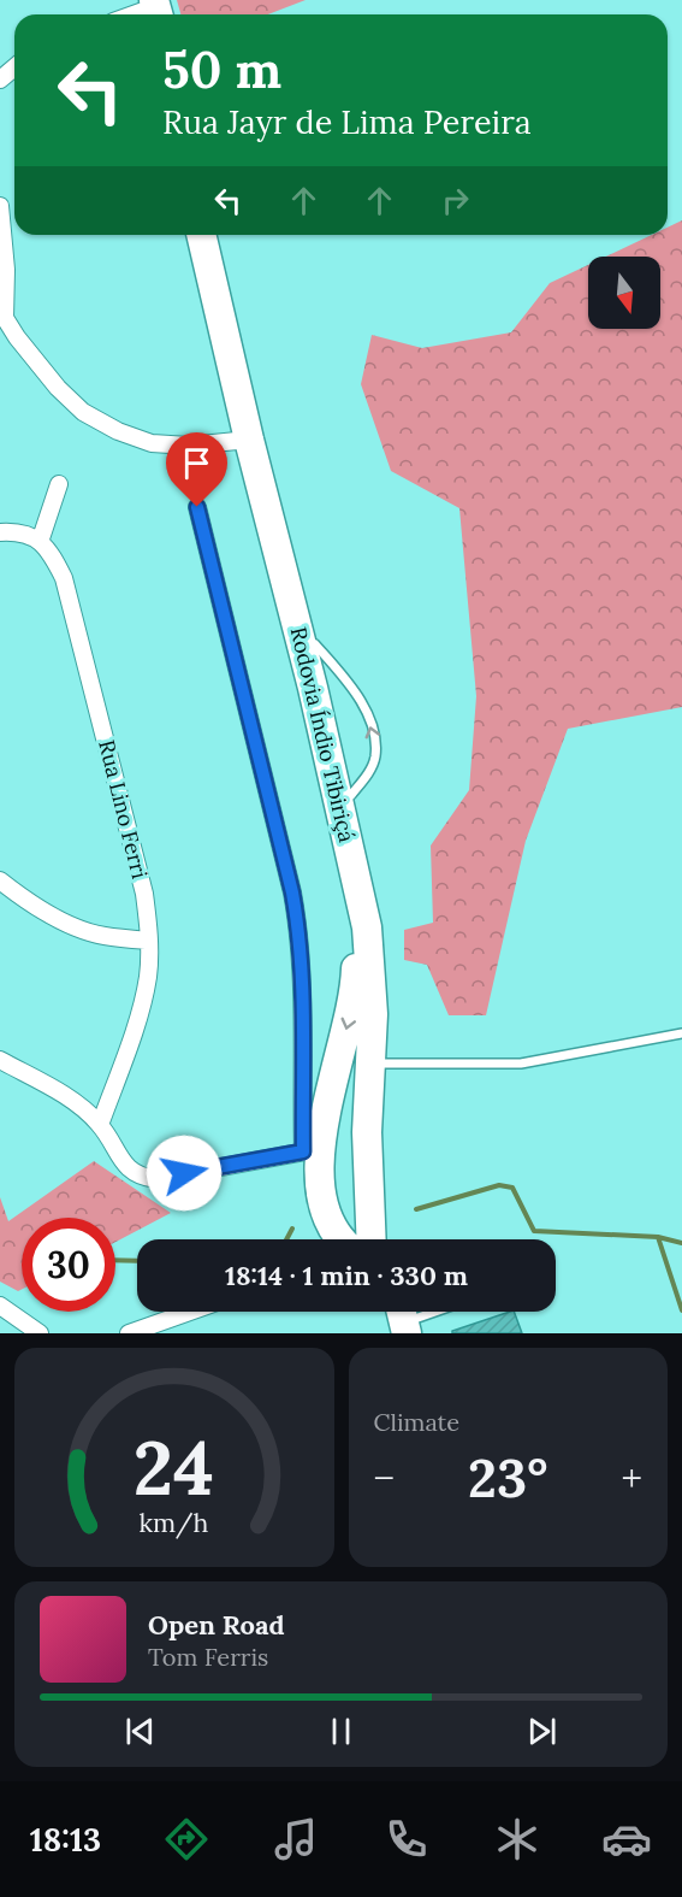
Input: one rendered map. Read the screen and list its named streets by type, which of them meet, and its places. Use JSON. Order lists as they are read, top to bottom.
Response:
{
  "streets": {
    "highway": ["Rodovia Índio Tibiriçá"],
    "street": ["Rua Lino Ferri"]
  },
  "north": "bottom",
  "page": {
    "turn": ["50 m", "Rua Jayr de Lima Pereira"],
    "limit": "30",
    "trip": "18:14 · 1 min · 330 m",
    "tile": "Climate",
    "heat": ["−", "23°", "+"],
    "song": ["Open Road", "Tom Ferris"],
    "tabs": "18:13",
    "gauge": ["24", "km/h"]
  }
}
